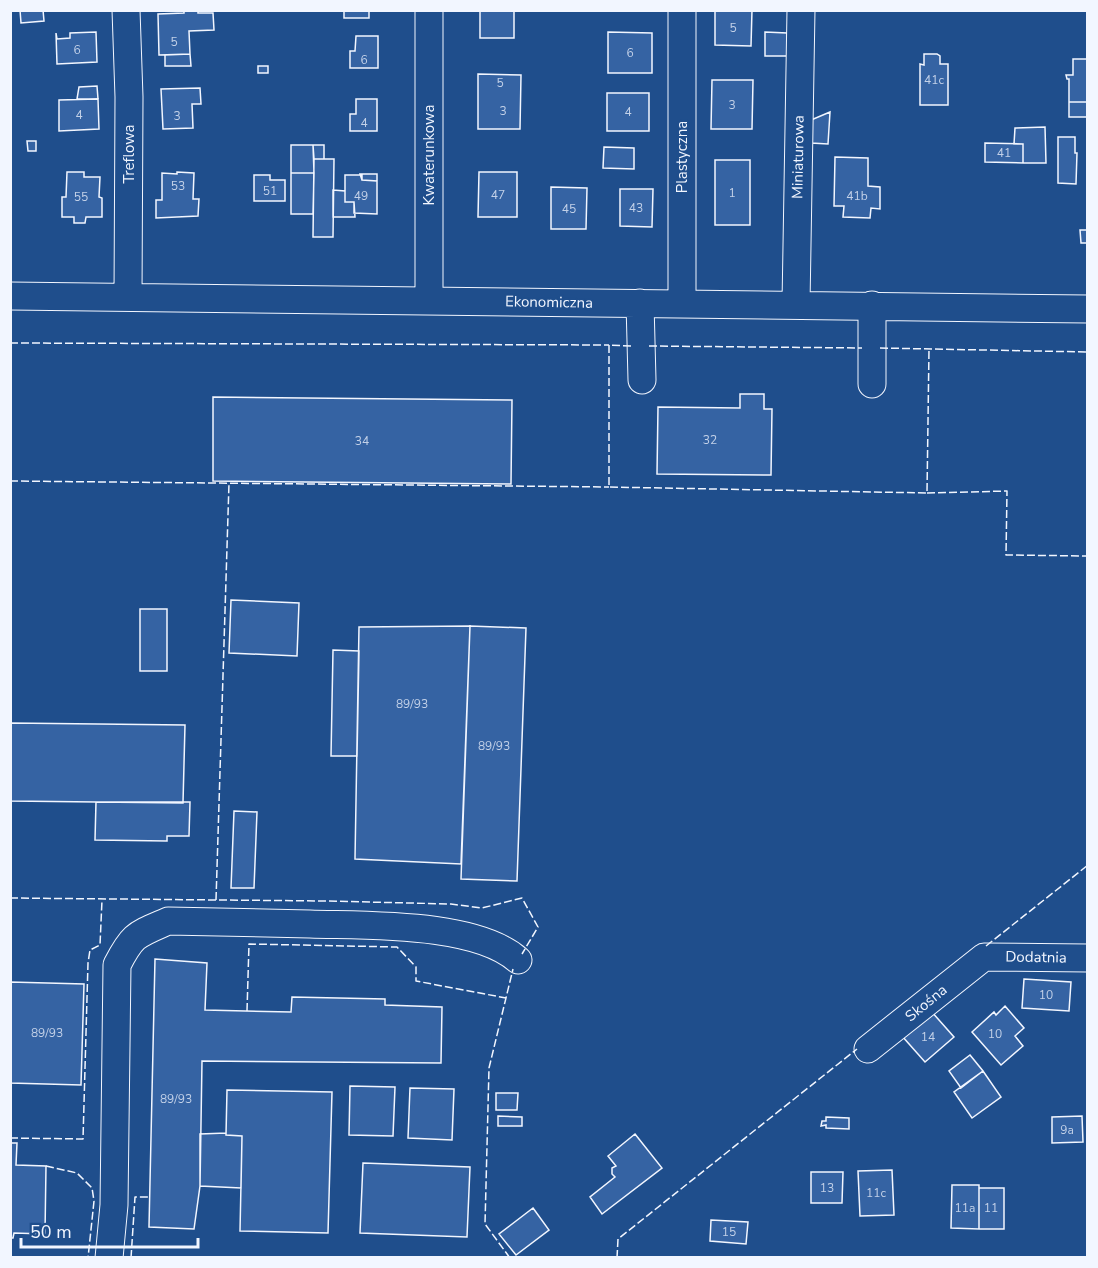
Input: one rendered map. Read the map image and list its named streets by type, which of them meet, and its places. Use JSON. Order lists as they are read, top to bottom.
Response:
{
  "streets": {
    "street": [
      "Treflowa",
      "Kwaterunkowa",
      "Plastyczna",
      "Miniaturowa",
      "Ekonomiczna",
      "Dodatnia",
      "Skośna"
    ]
  },
  "crossings": [
    ["Treflowa", "Ekonomiczna"],
    ["Kwaterunkowa", "Ekonomiczna"],
    ["Plastyczna", "Ekonomiczna"],
    ["Miniaturowa", "Ekonomiczna"],
    ["Dodatnia", "Skośna"]
  ],
  "house_numbers": [
    "5",
    "5",
    "6",
    "6",
    "6",
    "41c",
    "5",
    "3",
    "3",
    "4",
    "4",
    "3",
    "4",
    "41",
    "53",
    "51",
    "1",
    "47",
    "49",
    "41b",
    "55",
    "43",
    "45",
    "32",
    "34",
    "89/93",
    "89/93",
    "10",
    "89/93",
    "10",
    "14",
    "89/93",
    "9a",
    "13",
    "11c",
    "11a",
    "11",
    "15"
  ],
  "scale_bar": "50 m"
}
